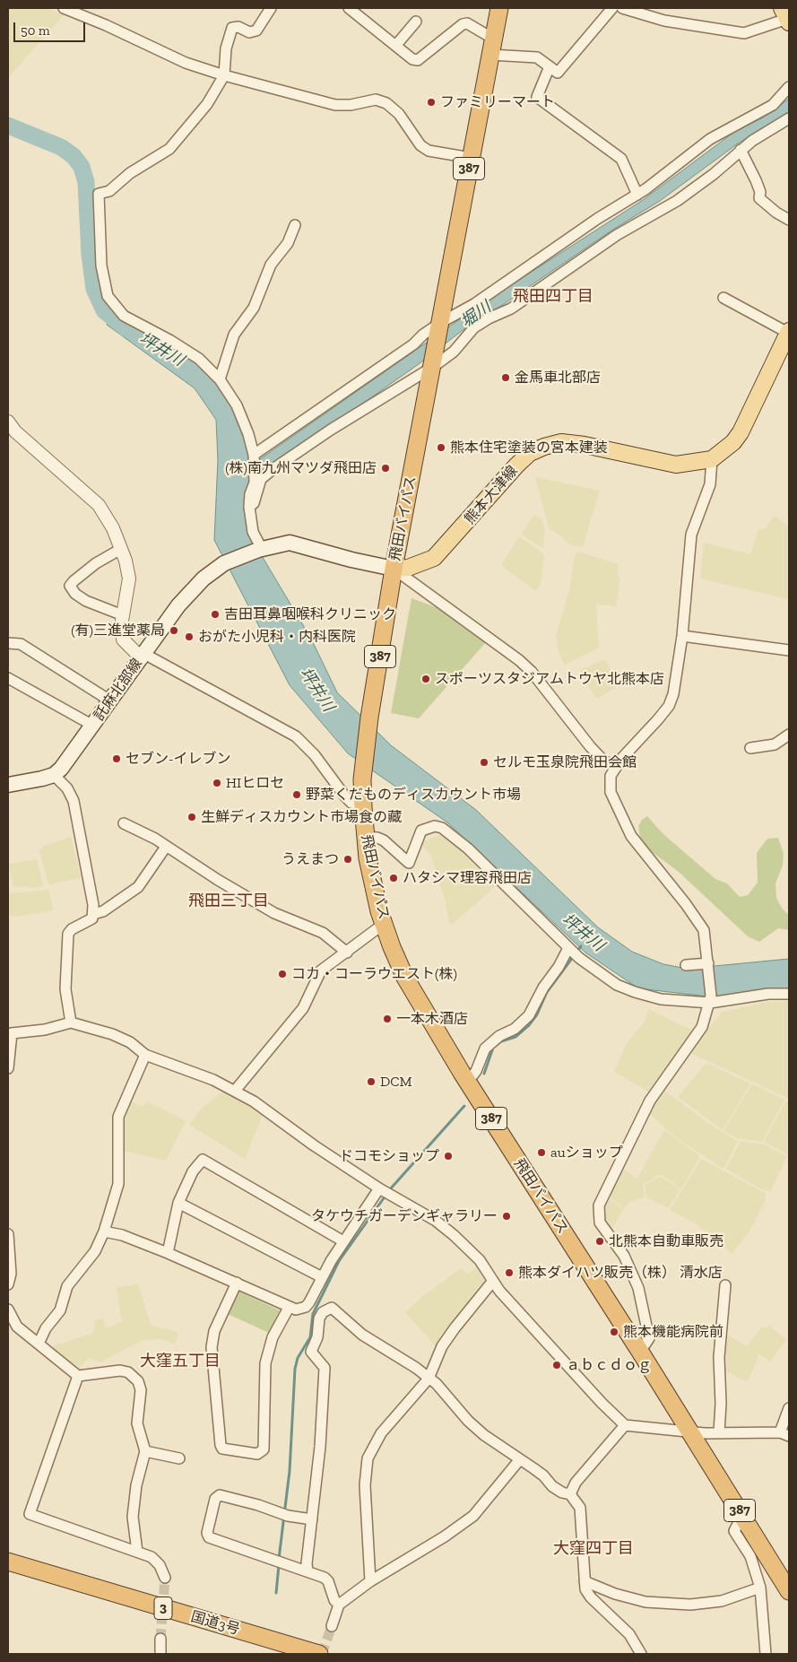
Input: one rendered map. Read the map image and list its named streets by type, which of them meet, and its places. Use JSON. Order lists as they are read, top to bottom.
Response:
{
  "streets": {
    "highway": [
      "387",
      "飛田バイパス",
      "3",
      "国道3号"
    ],
    "main road": ["熊本大津線", "託麻北部線"]
  },
  "crossings": [
    ["熊本大津線", "飛田バイパス"],
    ["熊本大津線", "託麻北部線"],
    ["飛田バイパス", "託麻北部線"]
  ],
  "districts": [
    "飛田四丁目",
    "飛田三丁目",
    "大窪五丁目",
    "大窪四丁目"
  ],
  "water": ["堀川", "坪井川"],
  "places": [
    "ファミリーマート",
    "金馬車北部店",
    "熊本住宅塗装の宮本建装",
    "(株)南九州マツダ飛田店",
    "吉田耳鼻咽喉科クリニック",
    "(有)三進堂薬局",
    "おがた小児科・内科医院",
    "スポーツスタジアムトウヤ北熊本店",
    "セブン-イレブン",
    "セルモ玉泉院飛田会館",
    "HIヒロセ",
    "野菜くだものディスカウント市場",
    "生鮮ディスカウント市場食の藏",
    "うえまつ",
    "ハタシマ理容飛田店",
    "コカ・コーラウエスト(株)",
    "一本木酒店",
    "DCM",
    "auショップ",
    "ドコモショップ",
    "タケウチガーデンギャラリー",
    "北熊本自動車販売",
    "熊本ダイハツ販売（株） 清水店",
    "熊本機能病院前",
    "ａｂｃｄｏｇ"
  ],
  "scale_bar": "50 m"
}
